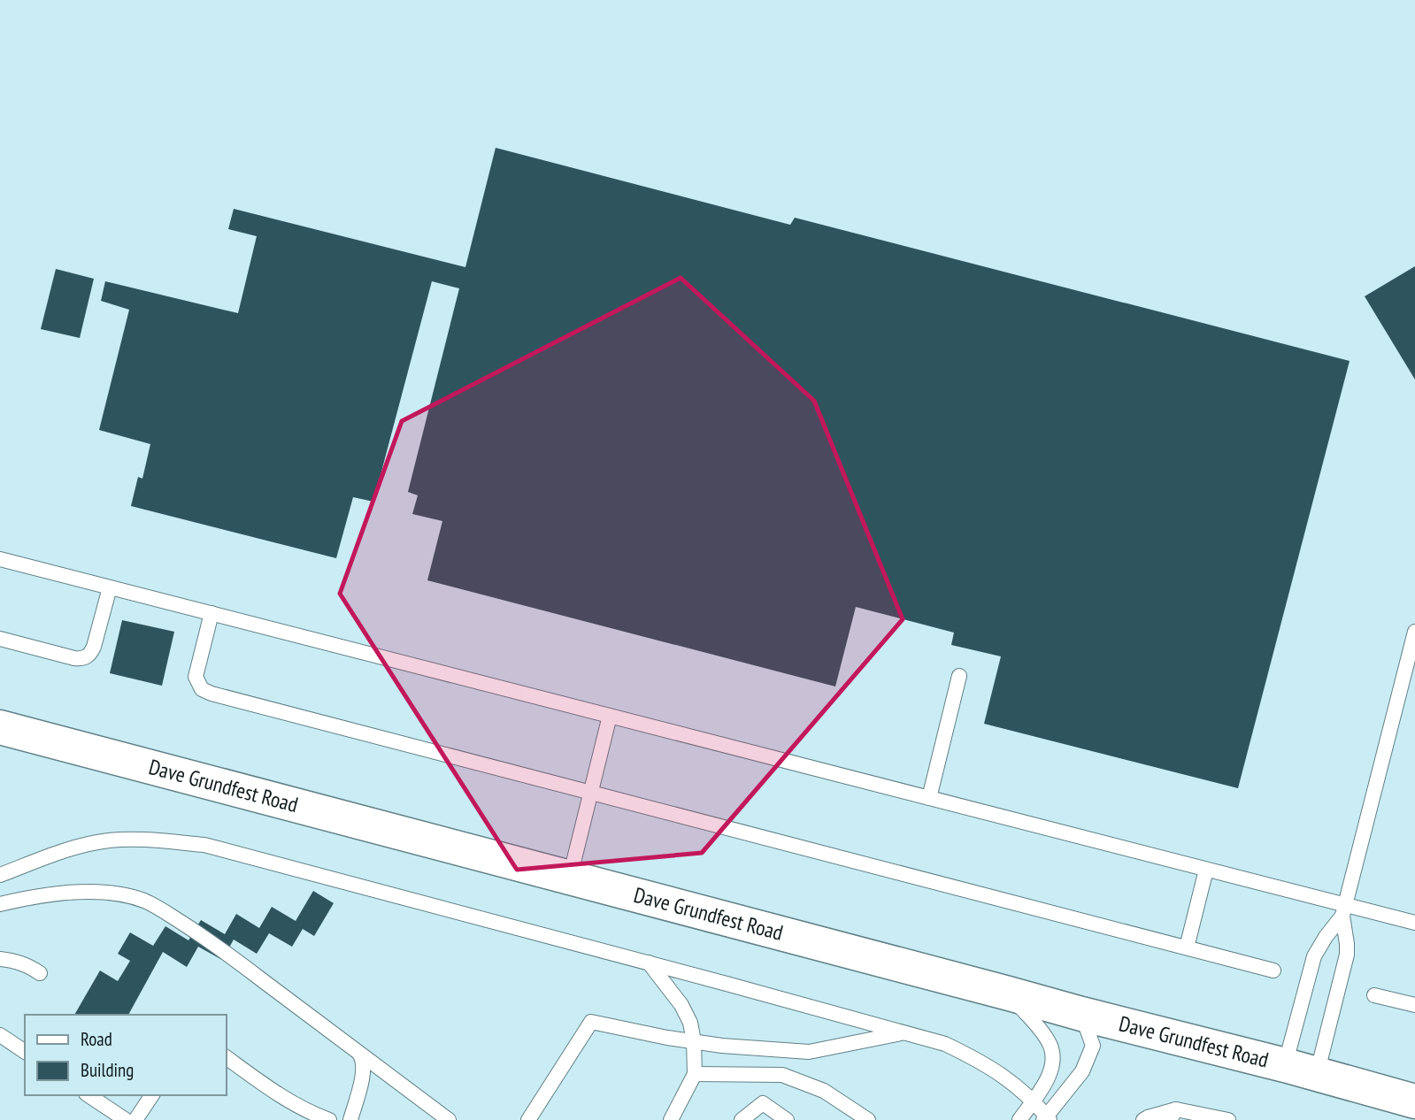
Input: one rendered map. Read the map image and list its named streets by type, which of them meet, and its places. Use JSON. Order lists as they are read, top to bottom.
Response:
{
  "streets": {
    "street": ["Dave Grundfest Road"]
  },
  "legend": ["Road", "Building"]
}
